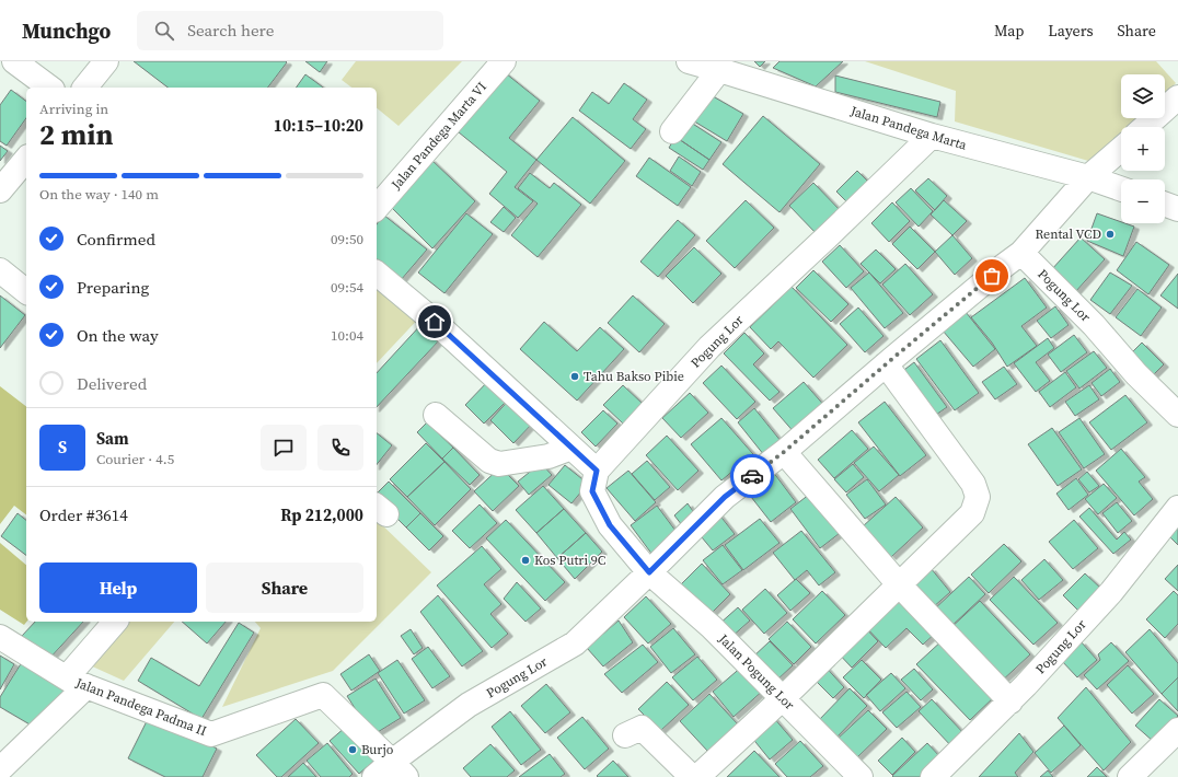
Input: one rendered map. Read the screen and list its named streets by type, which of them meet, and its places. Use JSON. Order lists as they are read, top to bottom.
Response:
{
  "streets": {
    "street": [
      "Jalan Pandega Marta",
      "Jalan Pandega Marta VI",
      "Pogung Lor",
      "Jalan Pogung Lor",
      "Jalan Pandega Padma II"
    ]
  },
  "crossings": [
    ["Jalan Pandega Marta", "Pogung Lor"],
    ["Pogung Lor", "Jalan Pogung Lor"],
    ["Pogung Lor", "Jalan Pandega Padma II"]
  ],
  "places": [
    "Rental VCD",
    "Tahu Bakso Pibie",
    "Kos Putri 9C",
    "Burjo"
  ],
  "page": {
    "header": "Munchgo",
    "search": "Search here",
    "nav": ["Map", "Layers", "Share"],
    "map_buttons": ["+", "−"],
    "heading": ["2 min", "Arriving in", "10:15–10:20"],
    "panel": [
      "Sam",
      "Courier · 4.5",
      "Order #3614",
      "Rp 212,000"
    ],
    "bar": "On the way · 140 m",
    "list": [
      ["Confirmed", "09:50"],
      ["Preparing", "09:54"],
      ["On the way", "10:04"],
      "Delivered"
    ],
    "round": "S",
    "buttons": ["Help", "Share"]
  }
}
